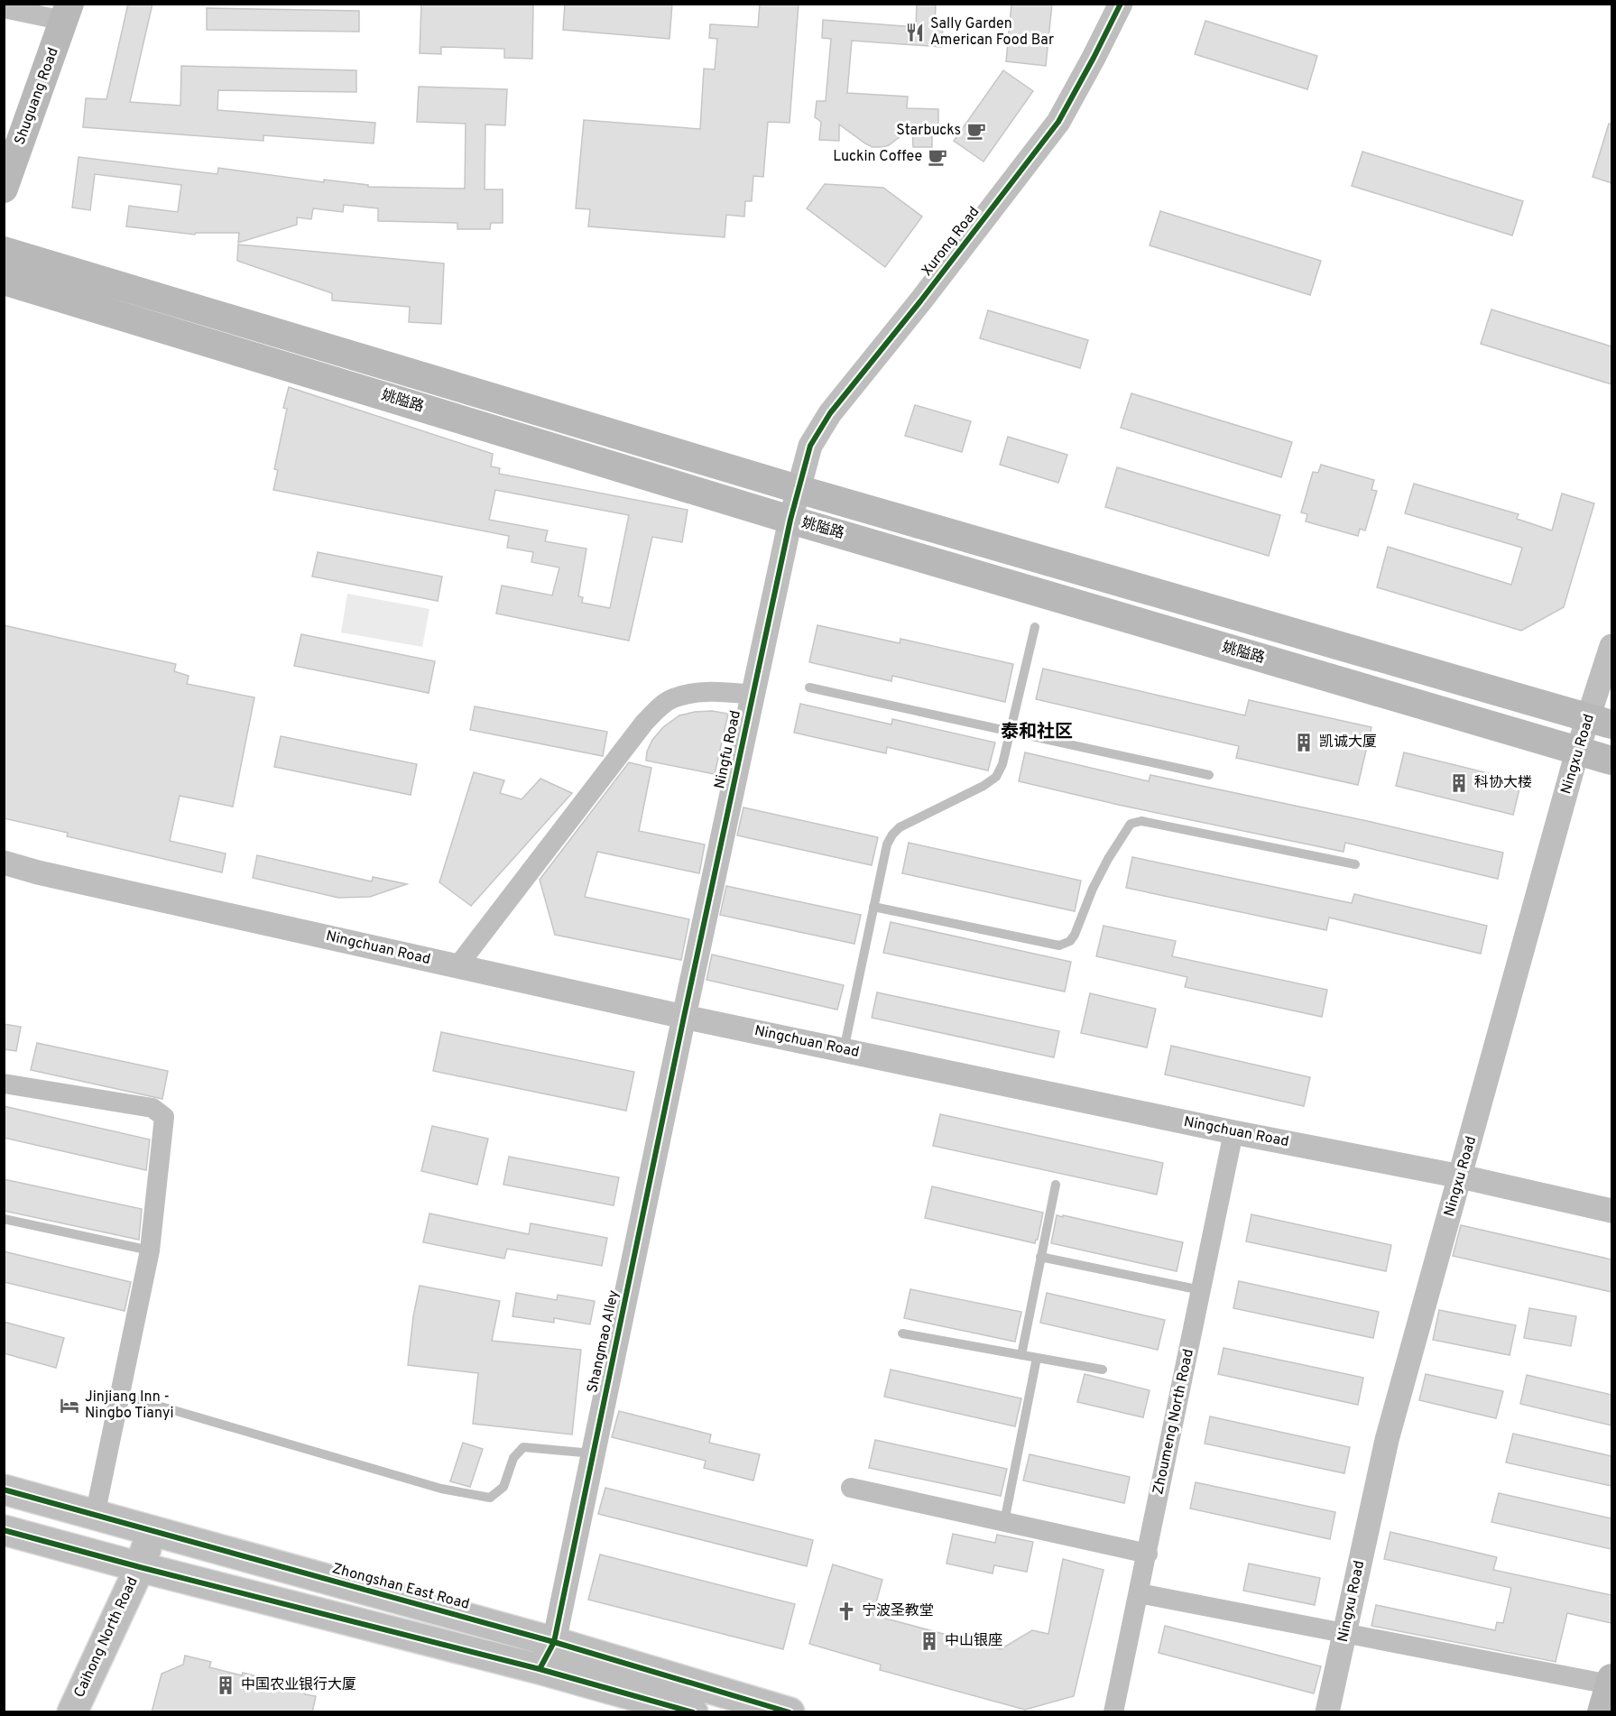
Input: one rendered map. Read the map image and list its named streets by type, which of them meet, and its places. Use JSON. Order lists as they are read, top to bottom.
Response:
{
  "streets": {
    "main road": [
      "Shuguang Road",
      "姚隘路",
      "Zhongshan East Road",
      "Caihong North Road"
    ],
    "street": [
      "Xurong Road",
      "Ningfu Road",
      "Ningxu Road",
      "Ningchuan Road",
      "Shangmao Alley",
      "Zhoumeng North Road"
    ]
  },
  "crossings": [
    ["Xurong Road", "姚隘路"],
    ["Xurong Road", "Ningfu Road"],
    ["姚隘路", "Ningfu Road"],
    ["姚隘路", "Ningxu Road"],
    ["Ningfu Road", "Ningchuan Road"],
    ["Ningfu Road", "Shangmao Alley"],
    ["Ningxu Road", "Ningchuan Road"],
    ["Ningchuan Road", "Shangmao Alley"],
    ["Ningchuan Road", "Zhoumeng North Road"],
    ["Shangmao Alley", "Zhongshan East Road"],
    ["Zhongshan East Road", "Caihong North Road"]
  ],
  "districts": ["泰和社区"],
  "places": {
    "restaurant": ["Sally Garden American Food Bar"],
    "cafe": ["Starbucks", "Luckin Coffee"],
    "building": [
      "凯诚大厦",
      "科协大楼",
      "中山银座",
      "中国农业银行大厦"
    ],
    "hotel": ["Jinjiang Inn - Ningbo Tianyi"],
    "church": ["宁波圣教堂"]
  }
}
